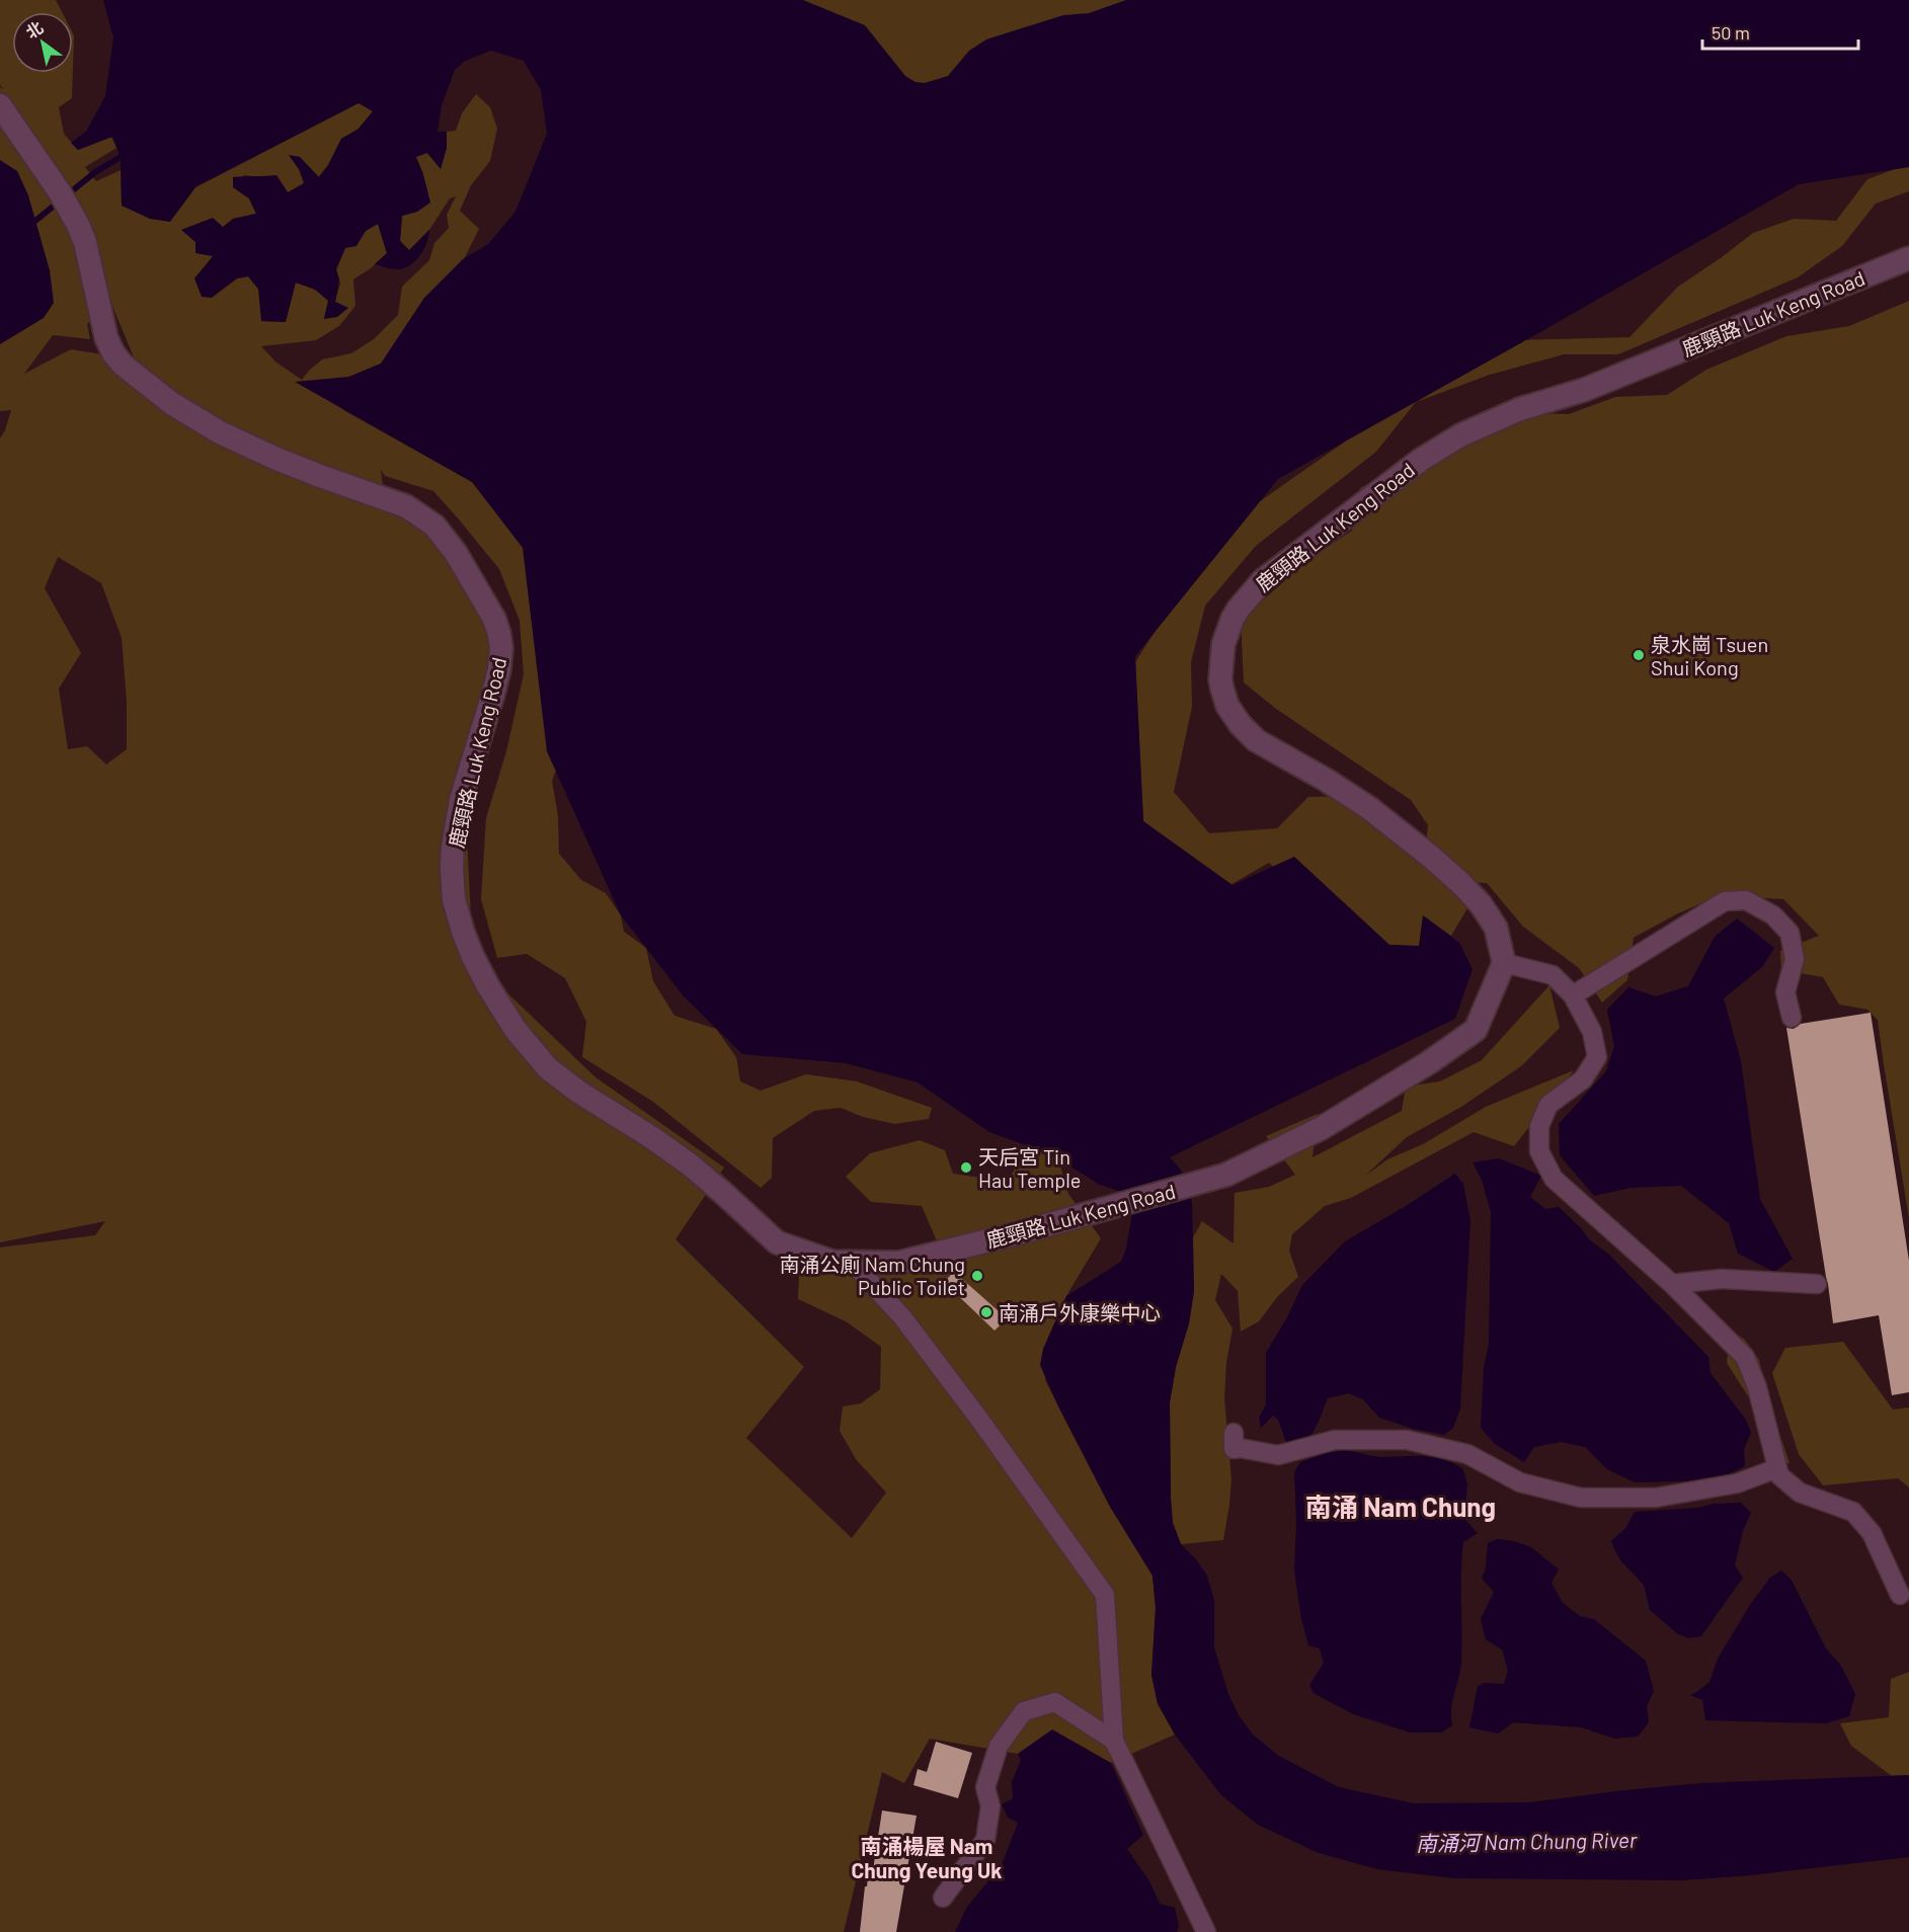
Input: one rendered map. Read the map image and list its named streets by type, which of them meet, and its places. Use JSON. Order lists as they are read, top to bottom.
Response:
{
  "streets": {
    "street": ["鹿頸路 Luk Keng Road"]
  },
  "districts": ["南涌 Nam Chung", "南涌楊屋 Nam Chung Yeung Uk"],
  "water": ["南涌河 Nam Chung River"],
  "places": [
    "泉水崗 Tsuen Shui Kong",
    "天后宮 Tin Hau Temple",
    "南涌公廁 Nam Chung Public Toilet",
    "南涌戶外康樂中心"
  ],
  "scale_bar": "50 m",
  "north": "top left"
}
